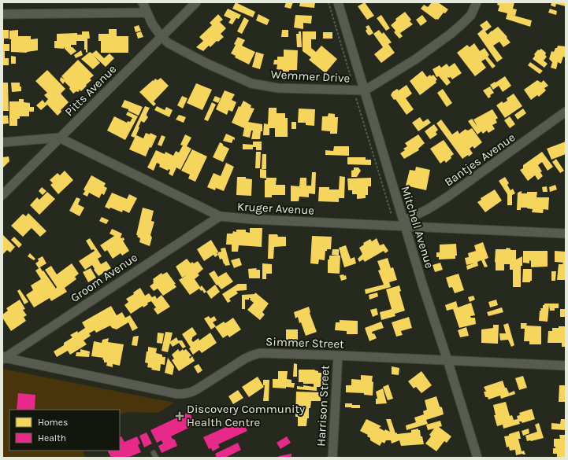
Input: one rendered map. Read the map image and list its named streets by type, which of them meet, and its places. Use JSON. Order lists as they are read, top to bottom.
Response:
{
  "streets": {
    "street": [
      "Wemmer Drive",
      "Pitts Avenue",
      "Bantjes Avenue",
      "Kruger Avenue",
      "Mitchell Avenue",
      "Groom Avenue",
      "Simmer Street",
      "Harrison Street"
    ]
  },
  "crossings": [
    ["Wemmer Drive", "Pitts Avenue"],
    ["Wemmer Drive", "Mitchell Avenue"],
    ["Pitts Avenue", "Kruger Avenue"],
    ["Bantjes Avenue", "Kruger Avenue"],
    ["Bantjes Avenue", "Mitchell Avenue"],
    ["Kruger Avenue", "Mitchell Avenue"],
    ["Kruger Avenue", "Groom Avenue"],
    ["Mitchell Avenue", "Simmer Street"],
    ["Groom Avenue", "Simmer Street"],
    ["Simmer Street", "Harrison Street"]
  ],
  "places": {
    "health": ["Discovery Community Health Centre"]
  },
  "legend": ["Homes", "Health"]
}
